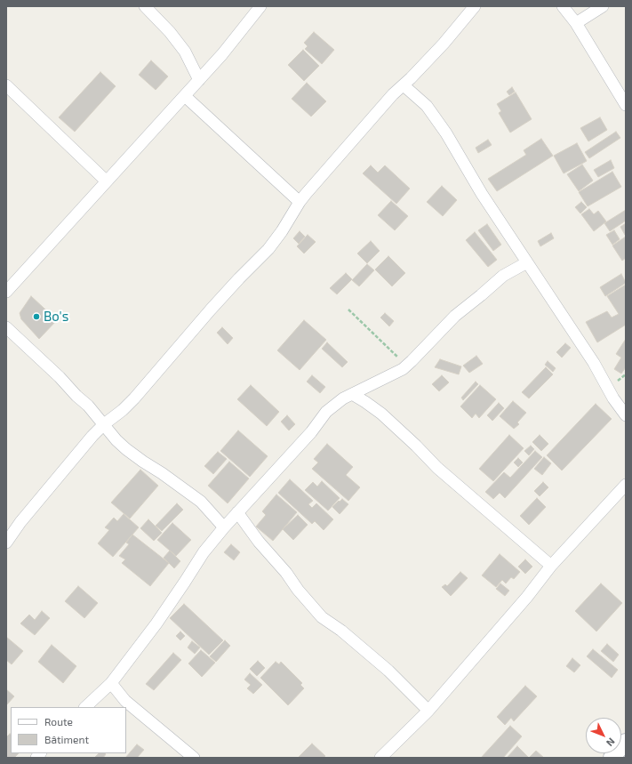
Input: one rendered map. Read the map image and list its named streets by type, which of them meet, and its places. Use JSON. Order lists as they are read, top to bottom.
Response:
{
  "places": ["Bo's"],
  "legend": ["Route", "Bâtiment"],
  "north": "bottom right"
}
